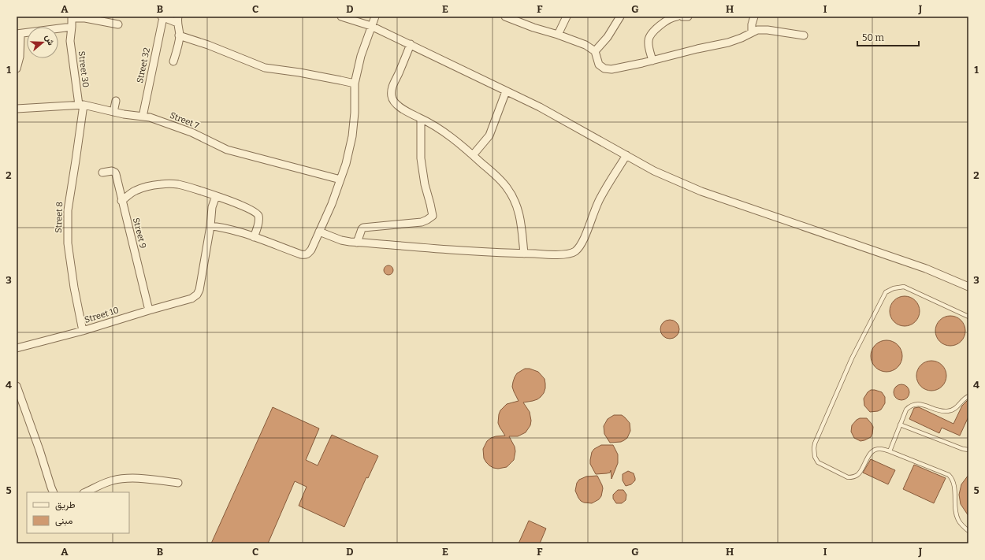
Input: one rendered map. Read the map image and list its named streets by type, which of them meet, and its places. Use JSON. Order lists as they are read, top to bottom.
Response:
{
  "streets": {
    "street": [
      "Street 32",
      "Street 30",
      "Street 7",
      "Street 8",
      "Street 9",
      "Street 10"
    ]
  },
  "crossings": [
    ["Street 32", "Street 7"],
    ["Street 30", "Street 7"],
    ["Street 30", "Street 8"],
    ["Street 7", "Street 8"],
    ["Street 8", "Street 10"],
    ["Street 9", "Street 10"]
  ],
  "legend": ["طريق", "مبنى"],
  "scale_bar": "50 m",
  "north": "right",
  "grid": {
    "columns": [
      "A",
      "B",
      "C",
      "D",
      "E",
      "F",
      "G",
      "H",
      "I",
      "J"
    ],
    "rows": [
      "1",
      "2",
      "3",
      "4",
      "5"
    ]
  }
}
